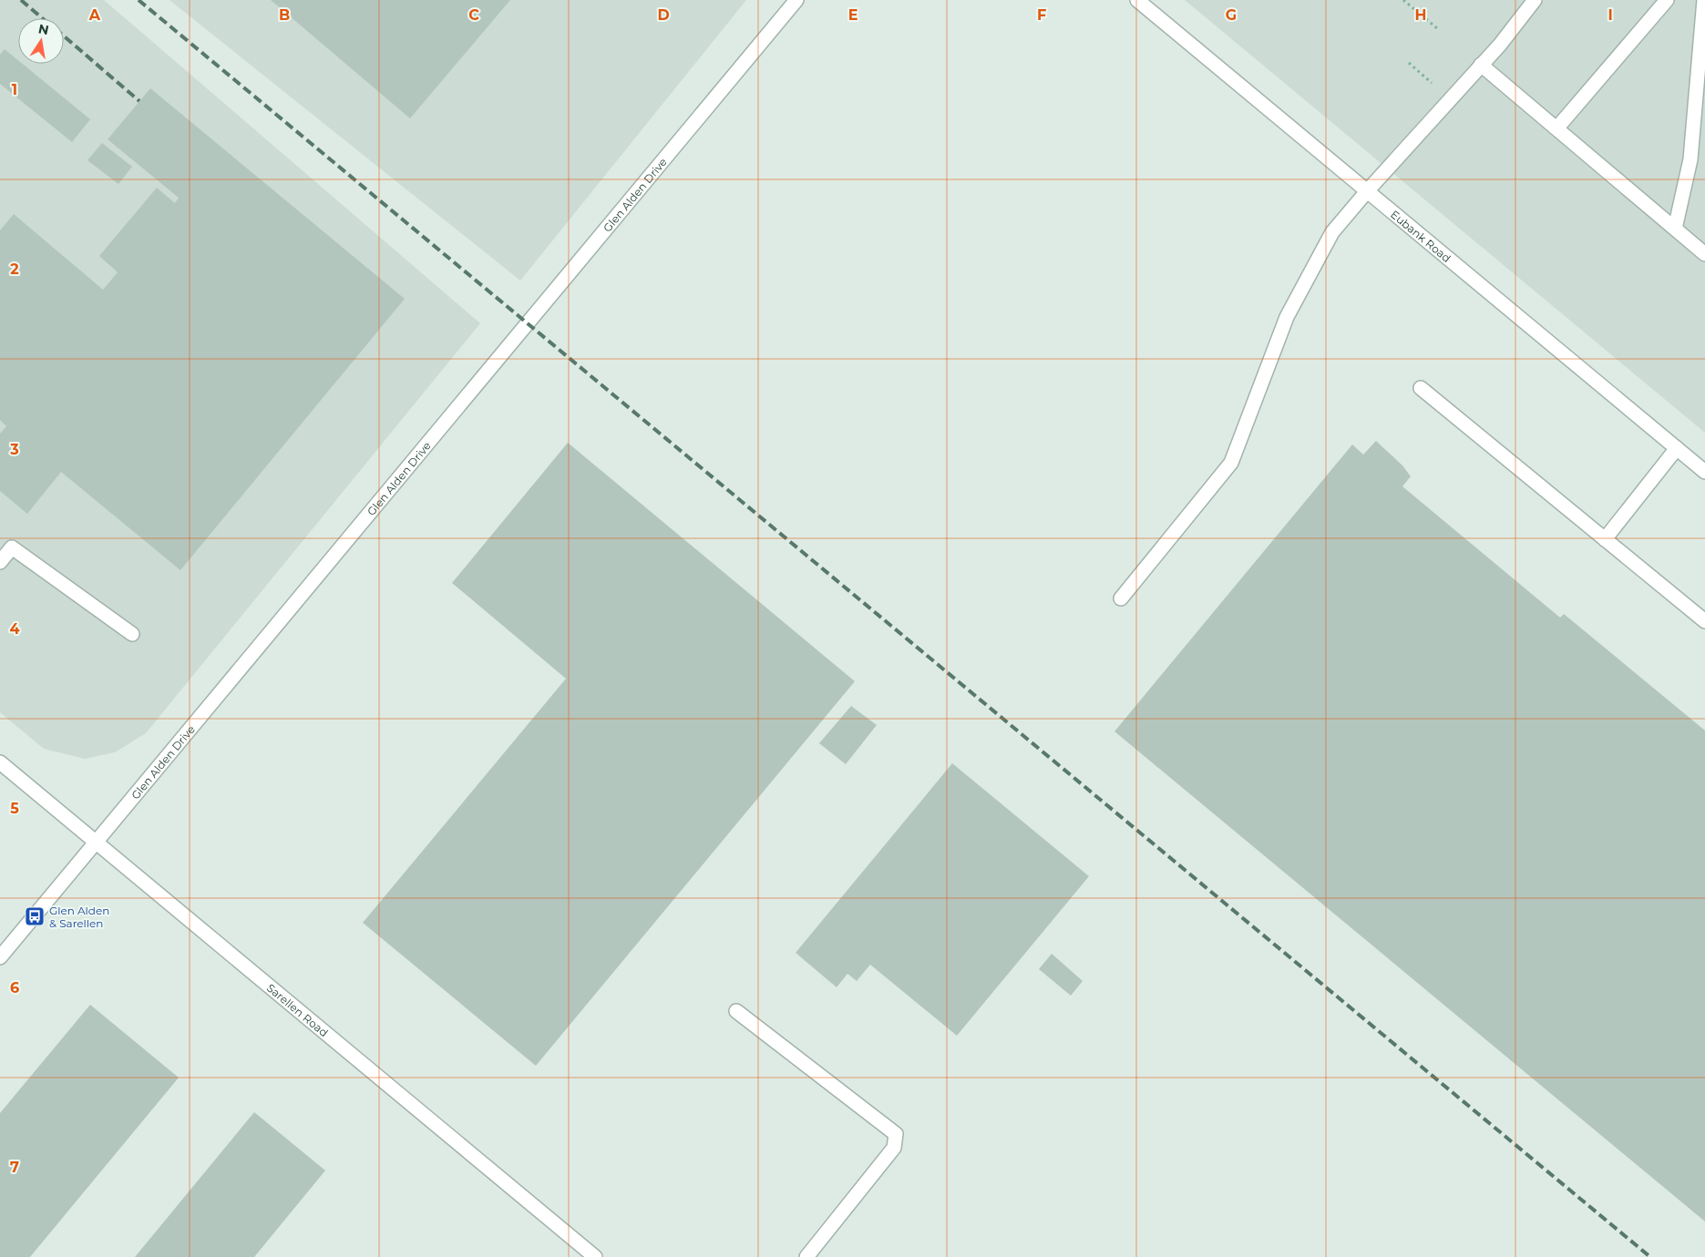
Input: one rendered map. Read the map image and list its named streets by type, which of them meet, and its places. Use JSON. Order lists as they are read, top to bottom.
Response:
{
  "streets": {
    "street": ["Glen Alden Drive", "Eubank Road", "Sarellen Road"]
  },
  "crossings": [
    ["Glen Alden Drive", "Sarellen Road"]
  ],
  "places": {
    "bus stop": ["Glen Alden & Sarellen"]
  },
  "north": "top",
  "grid": {
    "columns": [
      "A",
      "B",
      "C",
      "D",
      "E",
      "F",
      "G",
      "H",
      "I"
    ],
    "rows": [
      "1",
      "2",
      "3",
      "4",
      "5",
      "6",
      "7"
    ]
  }
}
